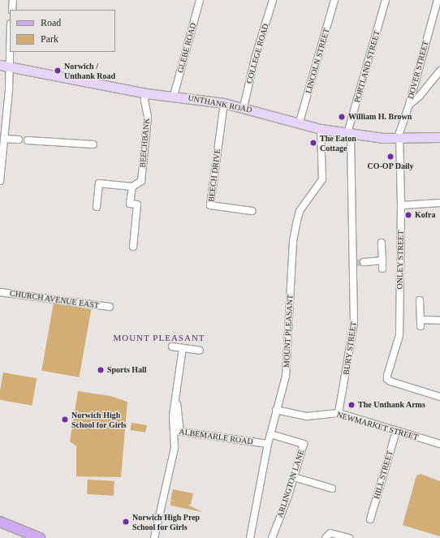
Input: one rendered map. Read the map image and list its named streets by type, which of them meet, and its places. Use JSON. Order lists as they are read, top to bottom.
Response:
{
  "streets": {
    "street": [
      "GLEBE ROAD",
      "COLLEGE ROAD",
      "LINCOLN STREET",
      "PORTLAND STREET",
      "DOVER STREET",
      "UNTHANK ROAD",
      "BEECHBANK",
      "BEECH DRIVE",
      "ONLEY STREET",
      "CHURCH AVENUE EAST",
      "MOUNT PLEASANT",
      "BURY STREET",
      "NEWMARKET STREET",
      "ALBEMARLE ROAD",
      "HILL STREET",
      "ARLINGTON LANE"
    ]
  },
  "crossings": [
    ["GLEBE ROAD", "UNTHANK ROAD"],
    ["COLLEGE ROAD", "UNTHANK ROAD"],
    ["LINCOLN STREET", "UNTHANK ROAD"],
    ["PORTLAND STREET", "UNTHANK ROAD"],
    ["PORTLAND STREET", "BURY STREET"],
    ["DOVER STREET", "UNTHANK ROAD"],
    ["DOVER STREET", "ONLEY STREET"],
    ["UNTHANK ROAD", "BEECHBANK"],
    ["UNTHANK ROAD", "BEECH DRIVE"],
    ["UNTHANK ROAD", "ONLEY STREET"],
    ["UNTHANK ROAD", "MOUNT PLEASANT"],
    ["UNTHANK ROAD", "BURY STREET"],
    ["MOUNT PLEASANT", "NEWMARKET STREET"],
    ["MOUNT PLEASANT", "ALBEMARLE ROAD"],
    ["MOUNT PLEASANT", "ARLINGTON LANE"],
    ["BURY STREET", "NEWMARKET STREET"],
    ["NEWMARKET STREET", "HILL STREET"]
  ],
  "districts": ["MOUNT PLEASANT"],
  "places": [
    "Norwich / Unthank Road",
    "William H. Brown",
    "The Eaton Cottage",
    "CO-OP Daily",
    "Kofra",
    "Sports Hall",
    "The Unthank Arms",
    "Norwich High School for Girls",
    "Norwich High Prep School for Girls"
  ],
  "legend": ["Road", "Park"]
}
